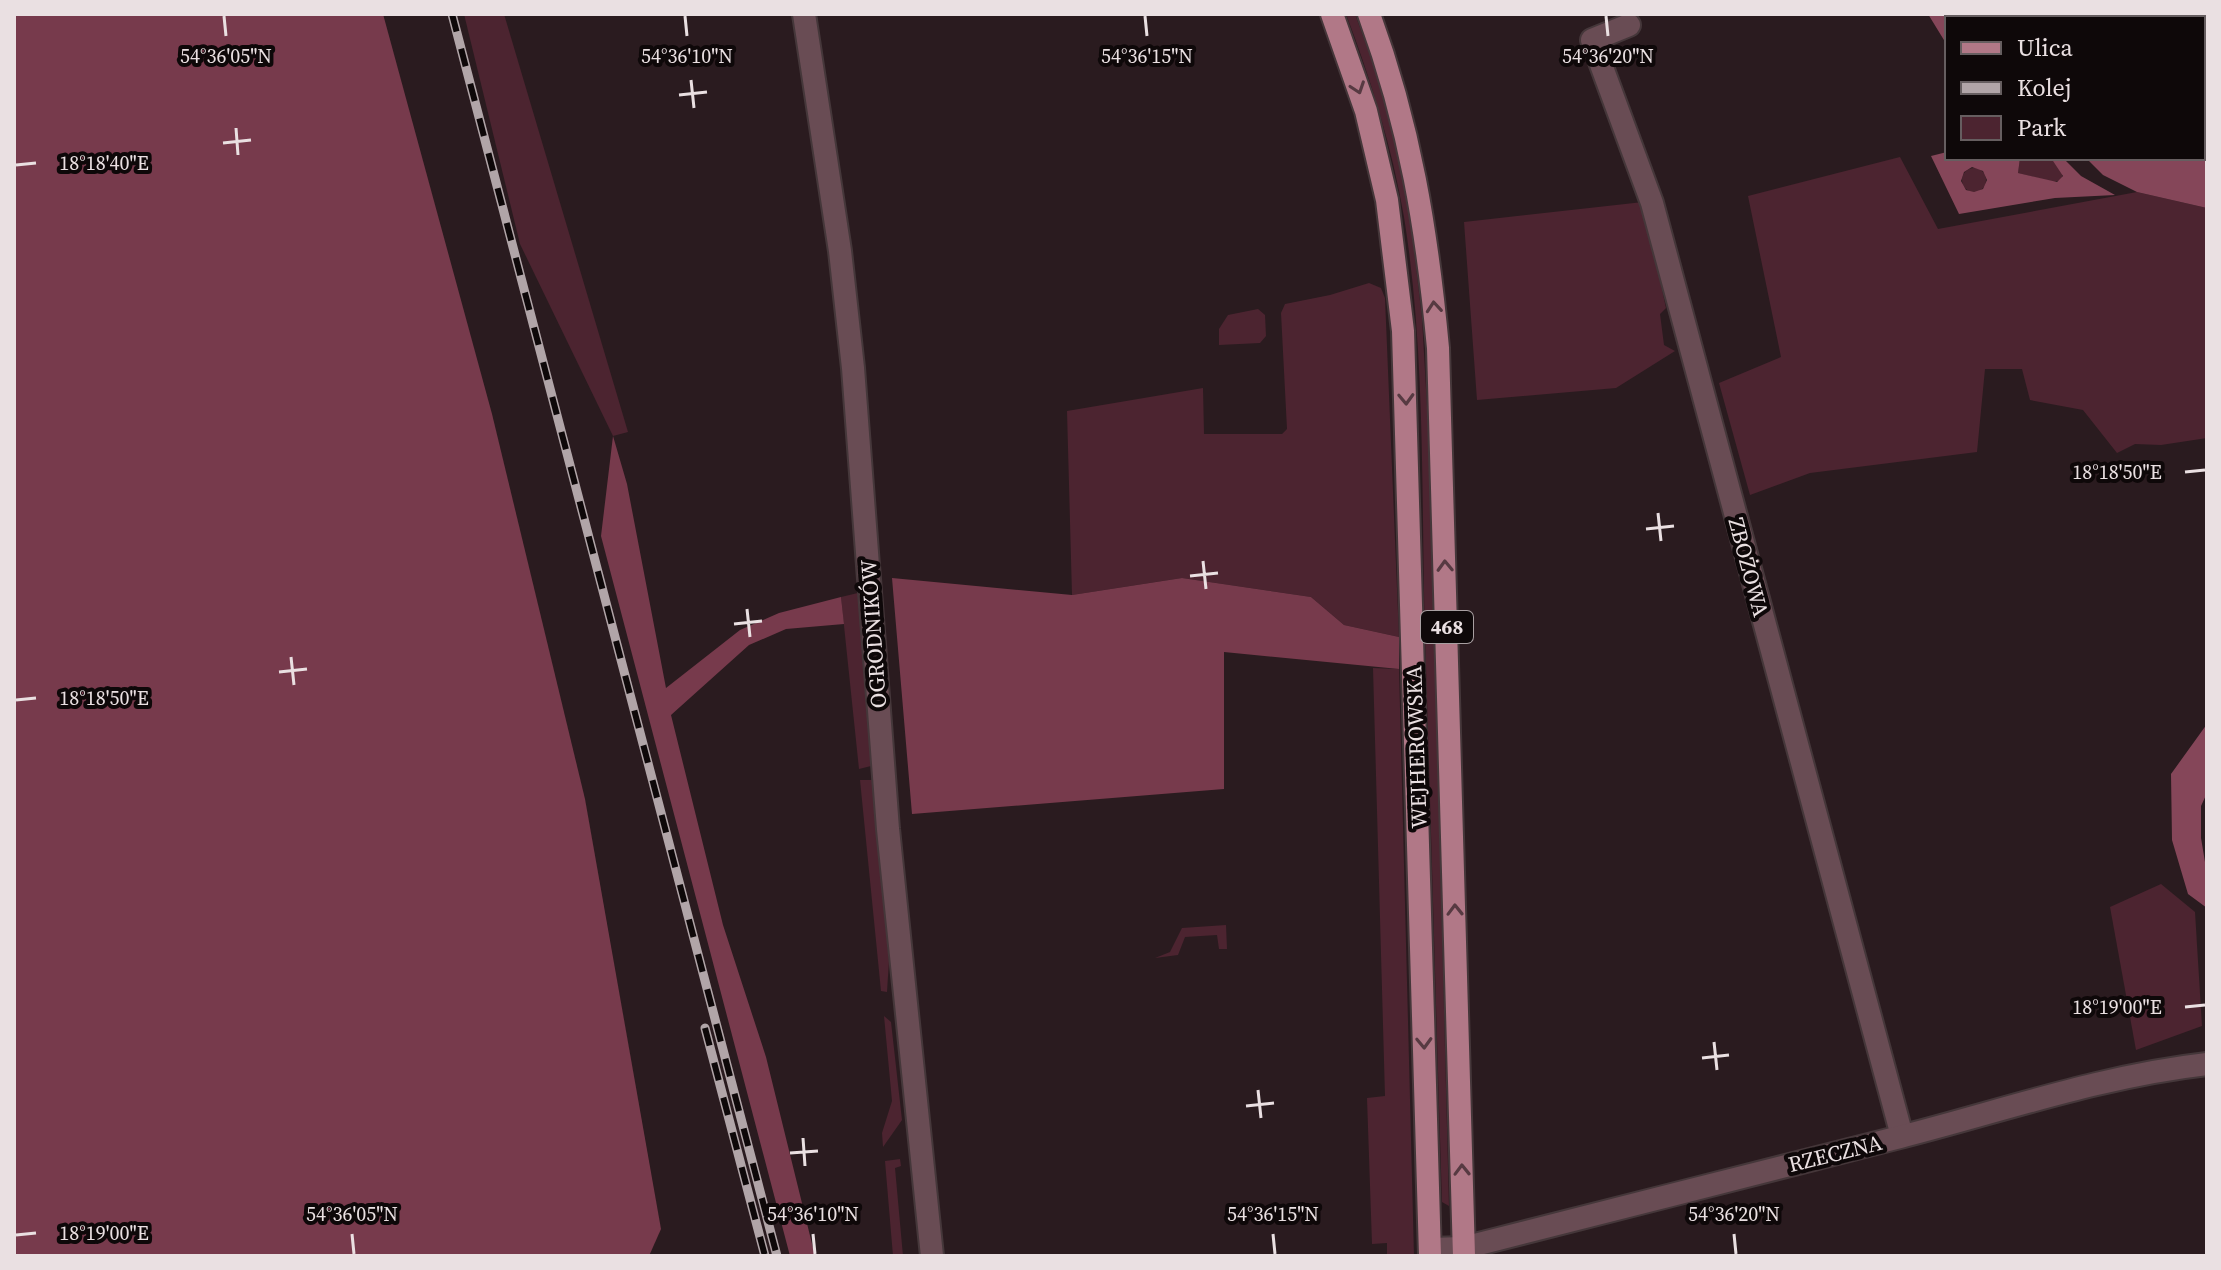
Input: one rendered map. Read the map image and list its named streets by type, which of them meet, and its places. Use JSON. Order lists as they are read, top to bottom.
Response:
{
  "streets": {
    "main road": ["468", "WEJHEROWSKA"],
    "street": ["ZBOŻOWA", "OGRODNIKÓW", "RZECZNA"]
  },
  "crossings": [
    ["ZBOŻOWA", "RZECZNA"],
    ["WEJHEROWSKA", "RZECZNA"]
  ],
  "legend": ["Ulica", "Kolej", "Park"],
  "coordinates": [
    "54°36'05\"N",
    "54°36'10\"N",
    "54°36'15\"N",
    "54°36'20\"N",
    "18°18'40\"E",
    "18°18'50\"E",
    "18°19'00\"E"
  ]
}
